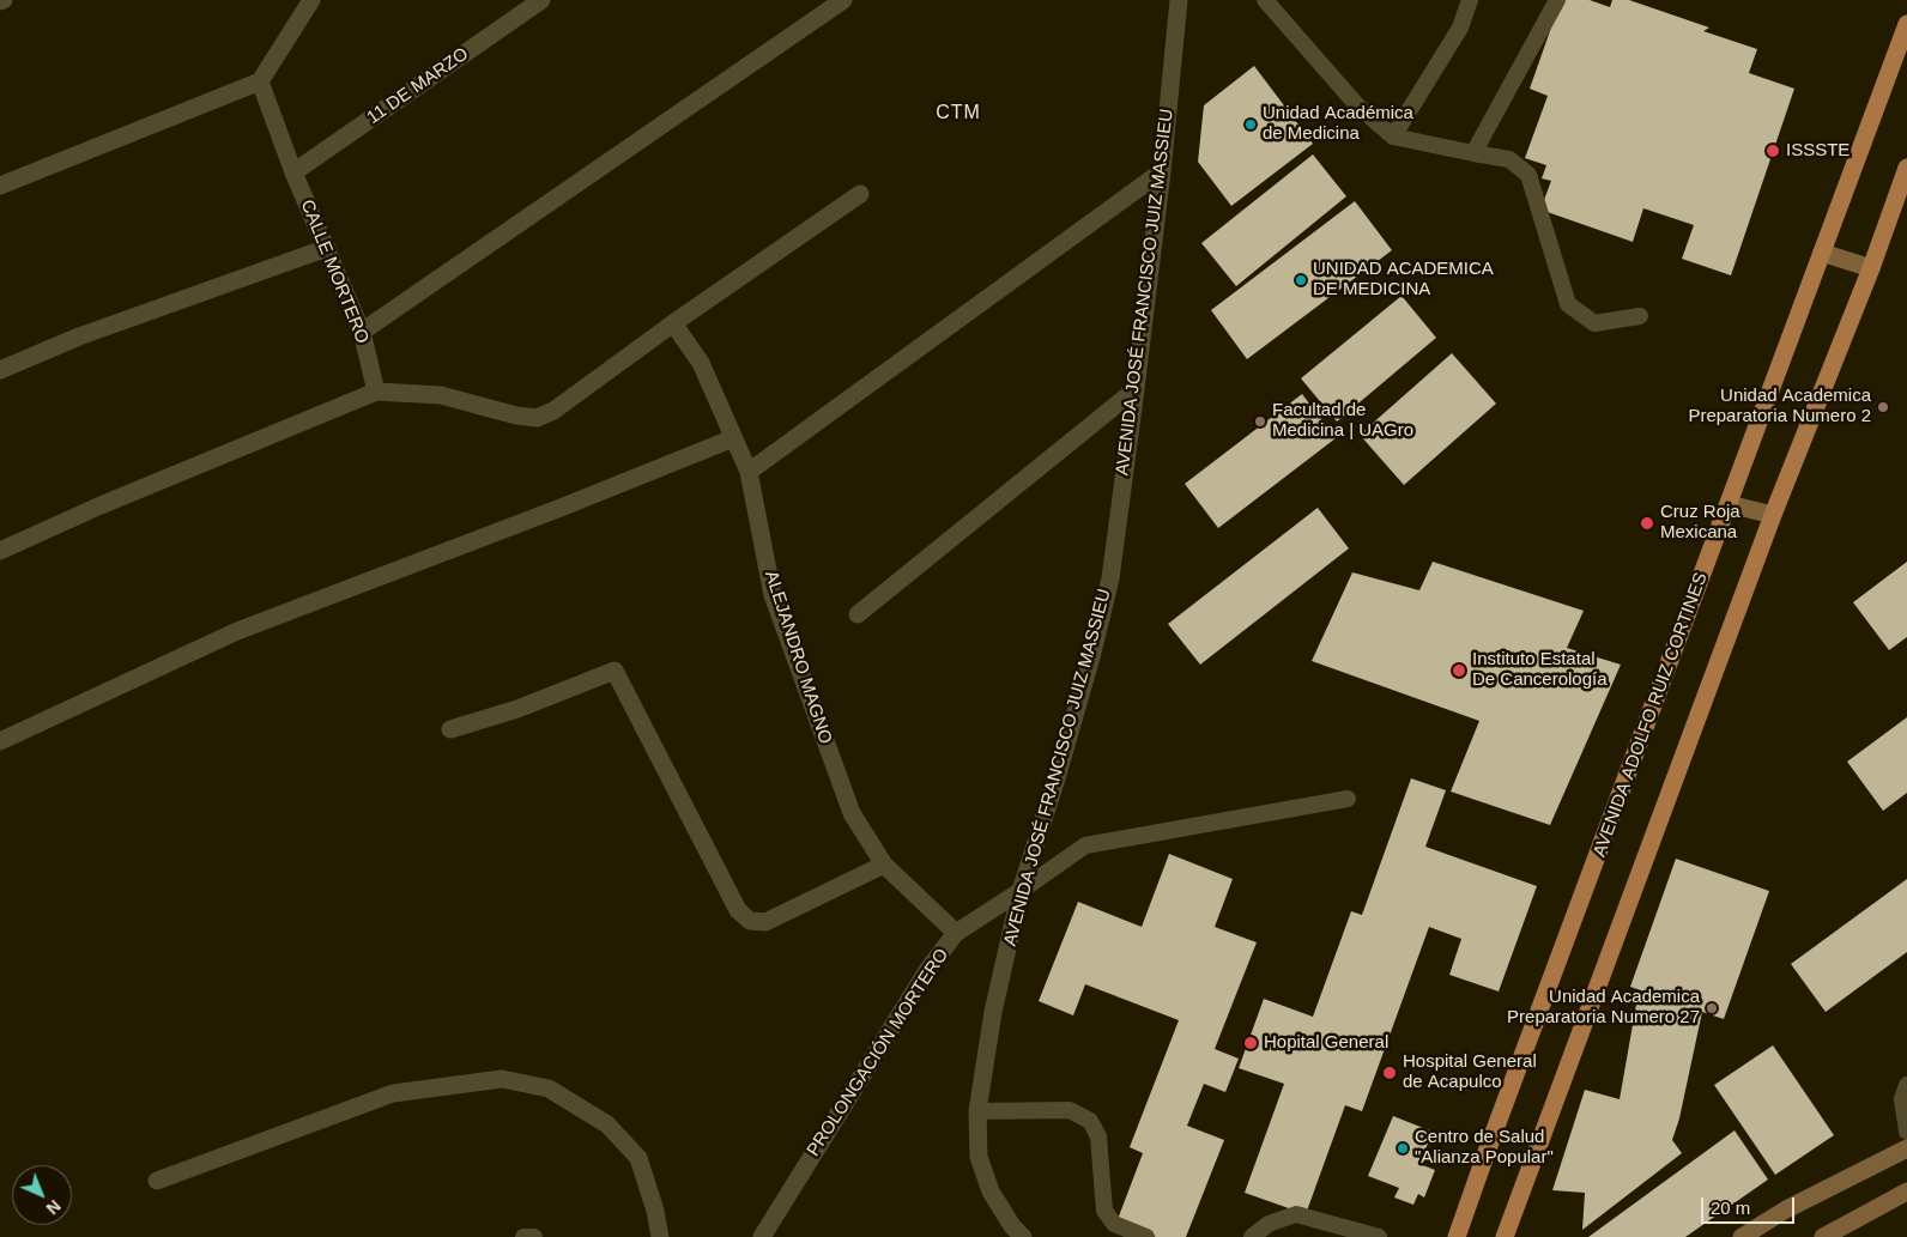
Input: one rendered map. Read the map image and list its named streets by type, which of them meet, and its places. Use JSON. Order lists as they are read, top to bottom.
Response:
{
  "streets": {
    "main road": ["AVENIDA ADOLFO RUIZ CORTINES"],
    "street": [
      "11 DE MARZO",
      "CALLE MORTERO",
      "AVENIDA JOSÉ FRANCISCO JUIZ MASSIEU",
      "ALEJANDRO MAGNO",
      "PROLONGACIÓN MORTERO"
    ]
  },
  "crossings": [
    ["11 DE MARZO", "CALLE MORTERO"],
    ["AVENIDA JOSÉ FRANCISCO JUIZ MASSIEU", "PROLONGACIÓN MORTERO"],
    ["ALEJANDRO MAGNO", "PROLONGACIÓN MORTERO"]
  ],
  "districts": ["CTM"],
  "places": [
    "Unidad Académica de Medicina",
    "ISSSTE",
    "UNIDAD ACADEMICA DE MEDICINA",
    "Unidad Academica Preparatoria Numero 2",
    "Facultad de Medicina | UAGro",
    "Cruz Roja Mexicana",
    "Instituto Estatal De Cancerología",
    "Unidad Academica Preparatoria Numero 27",
    "Hopital General",
    "Hospital General de Acapulco",
    "Centro de Salud \"Alianza Popular\""
  ],
  "scale_bar": "20 m",
  "north": "bottom right"
}
